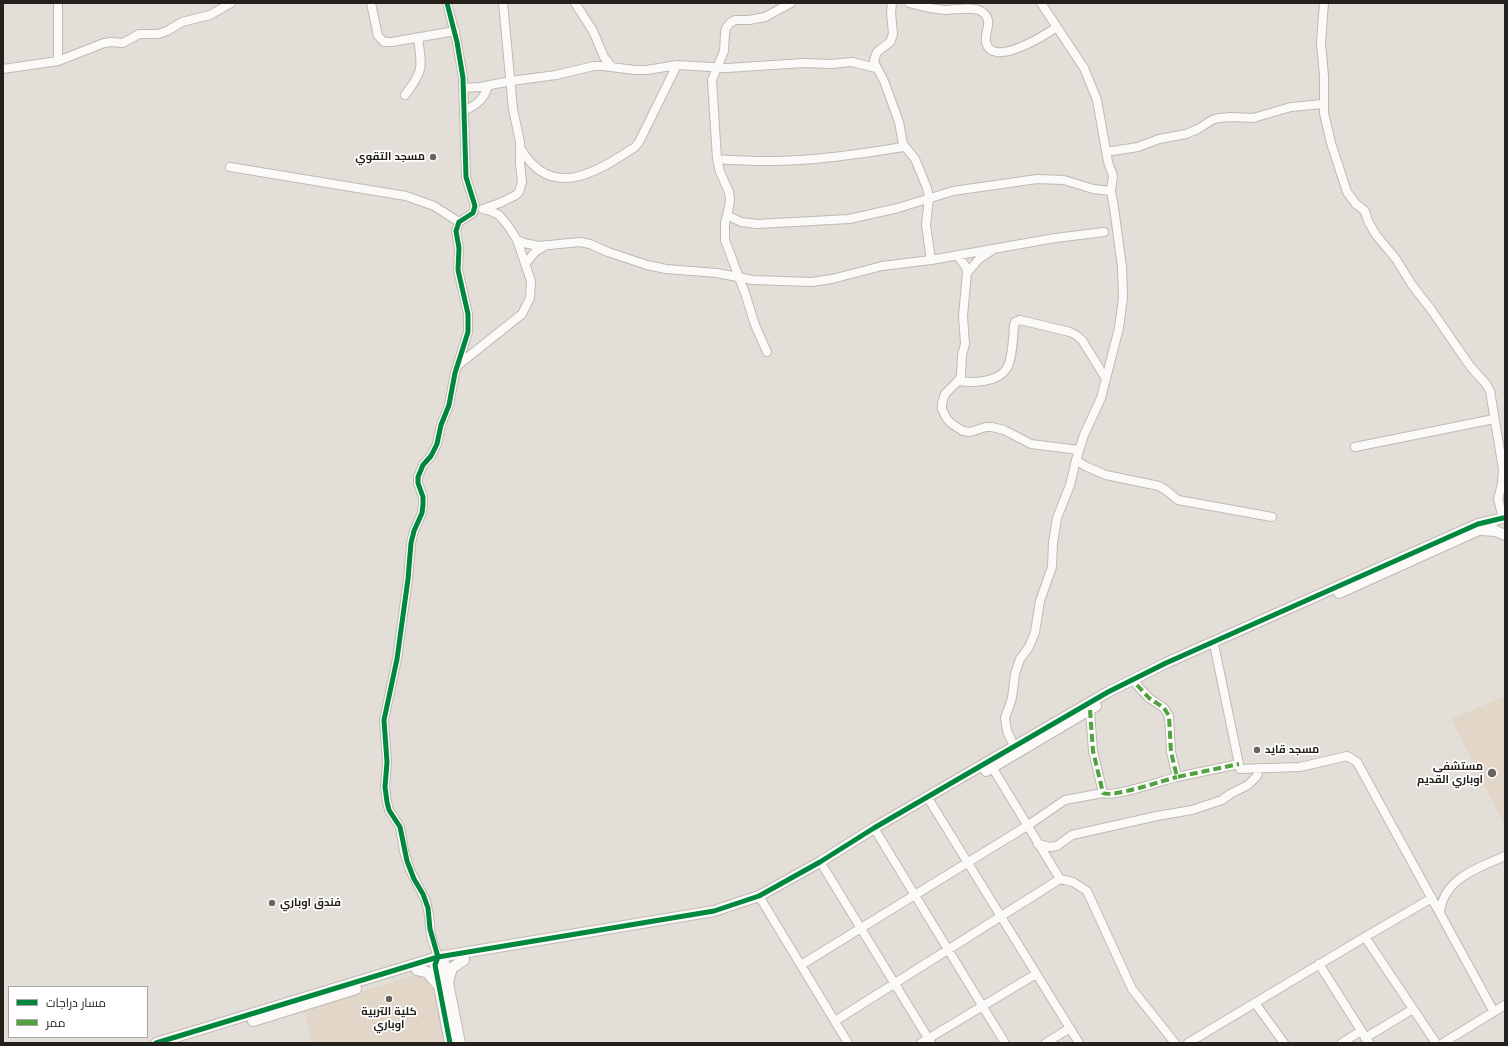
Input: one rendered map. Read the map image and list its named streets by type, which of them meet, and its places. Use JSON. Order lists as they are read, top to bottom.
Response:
{
  "places": [
    "مسجد التقوي",
    "مسجد قايد",
    "مستشفي اوباري القديم",
    "فندق اوباري",
    "كلية التربية اوباري"
  ],
  "legend": ["مسار دراجات", "ممر"]
}
